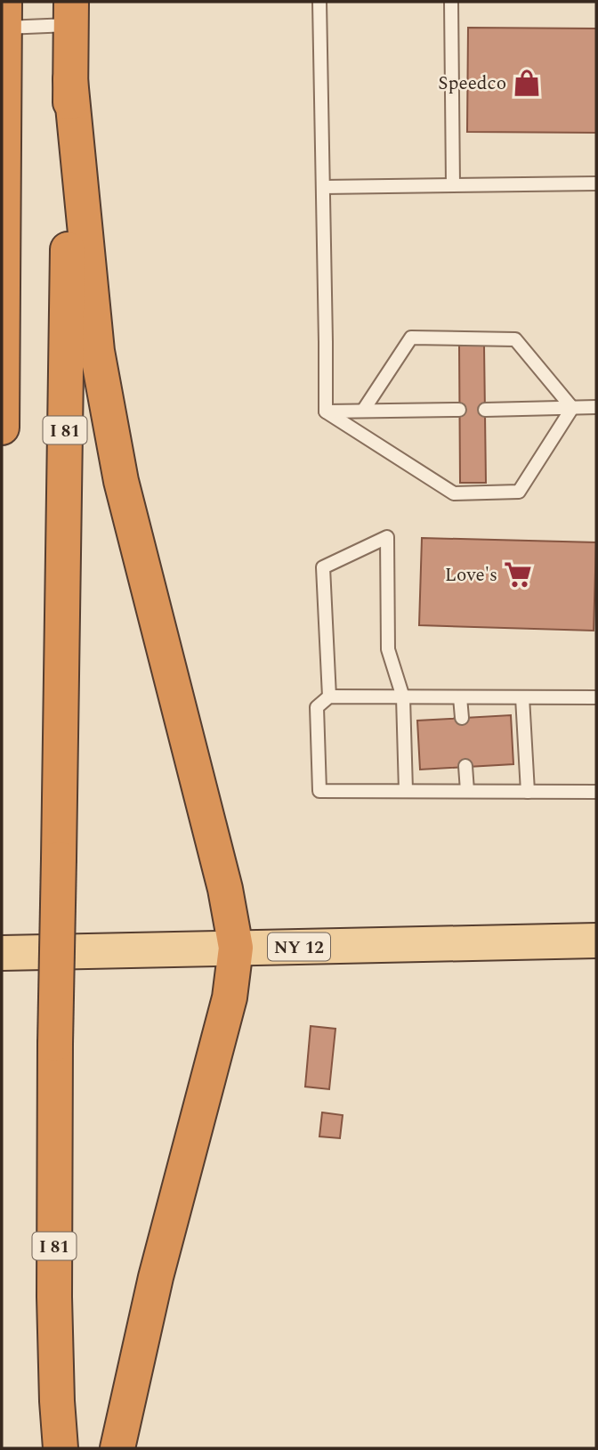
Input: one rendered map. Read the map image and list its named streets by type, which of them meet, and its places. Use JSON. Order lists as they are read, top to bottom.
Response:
{
  "streets": {
    "highway": ["I 81"],
    "main road": ["NY 12"]
  },
  "places": {
    "shop": ["Speedco"],
    "supermarket": ["Love's"]
  }
}
